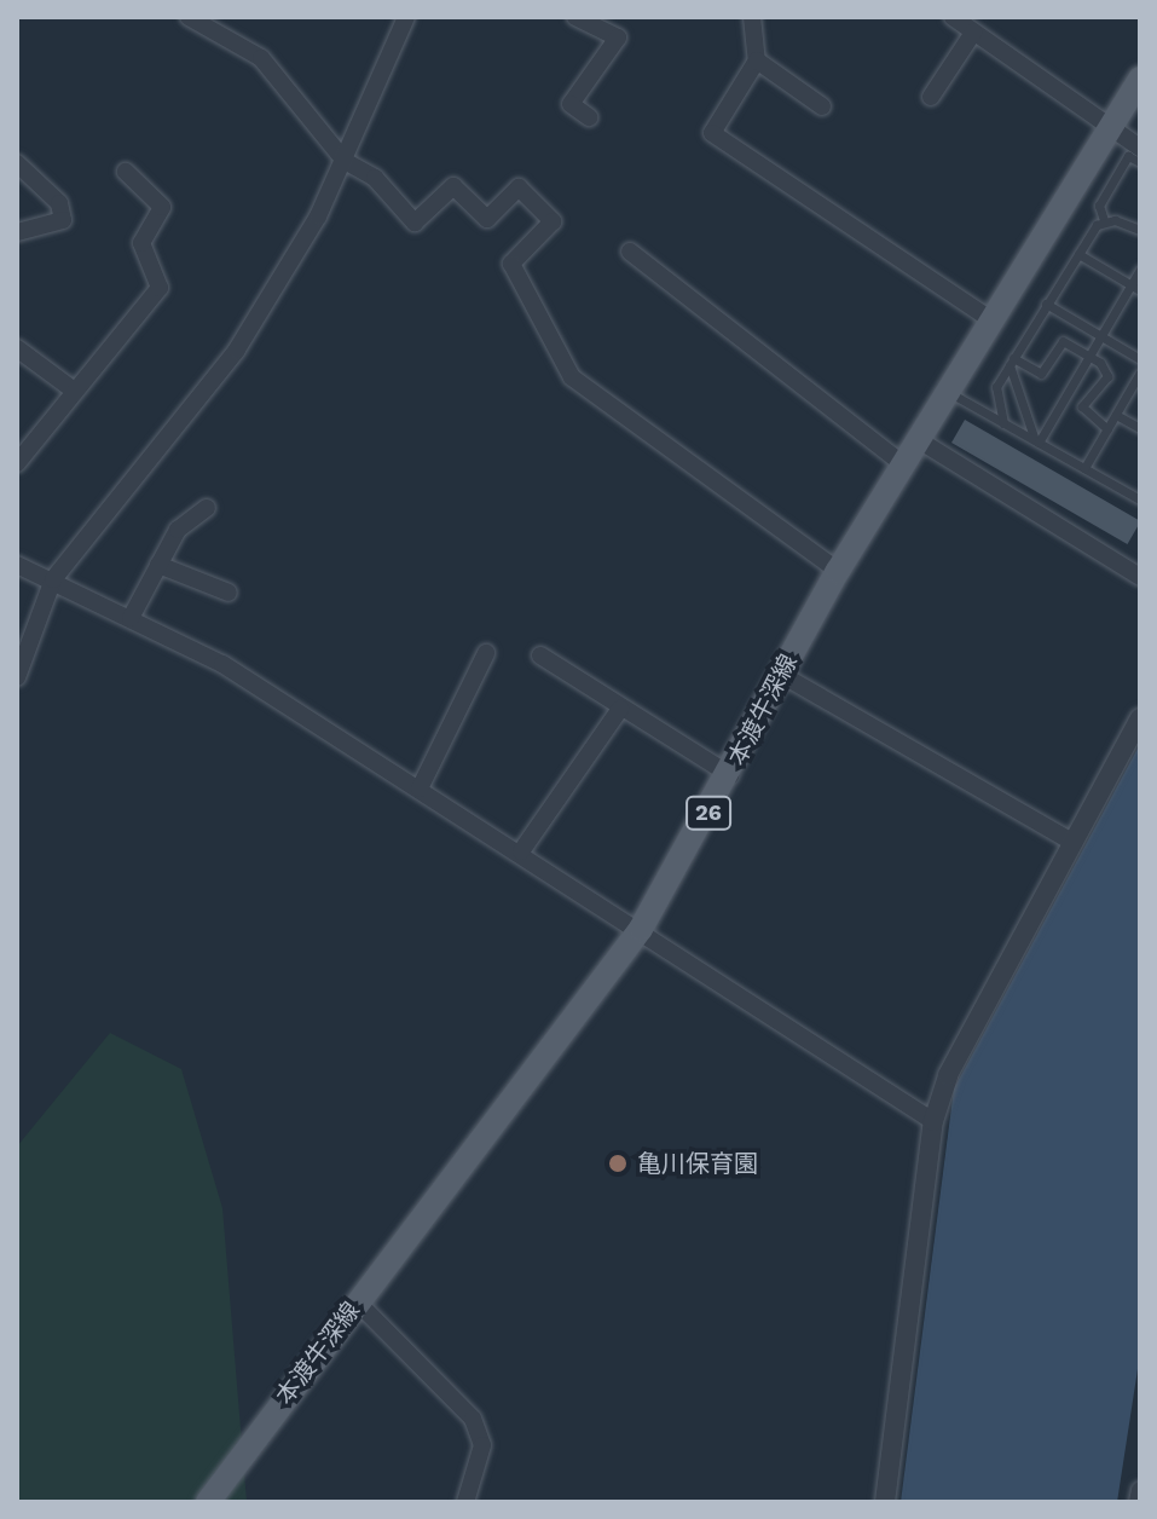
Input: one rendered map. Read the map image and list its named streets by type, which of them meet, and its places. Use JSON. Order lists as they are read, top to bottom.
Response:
{
  "streets": {
    "main road": ["本渡牛深線", "26"]
  },
  "places": ["亀川保育園"]
}
